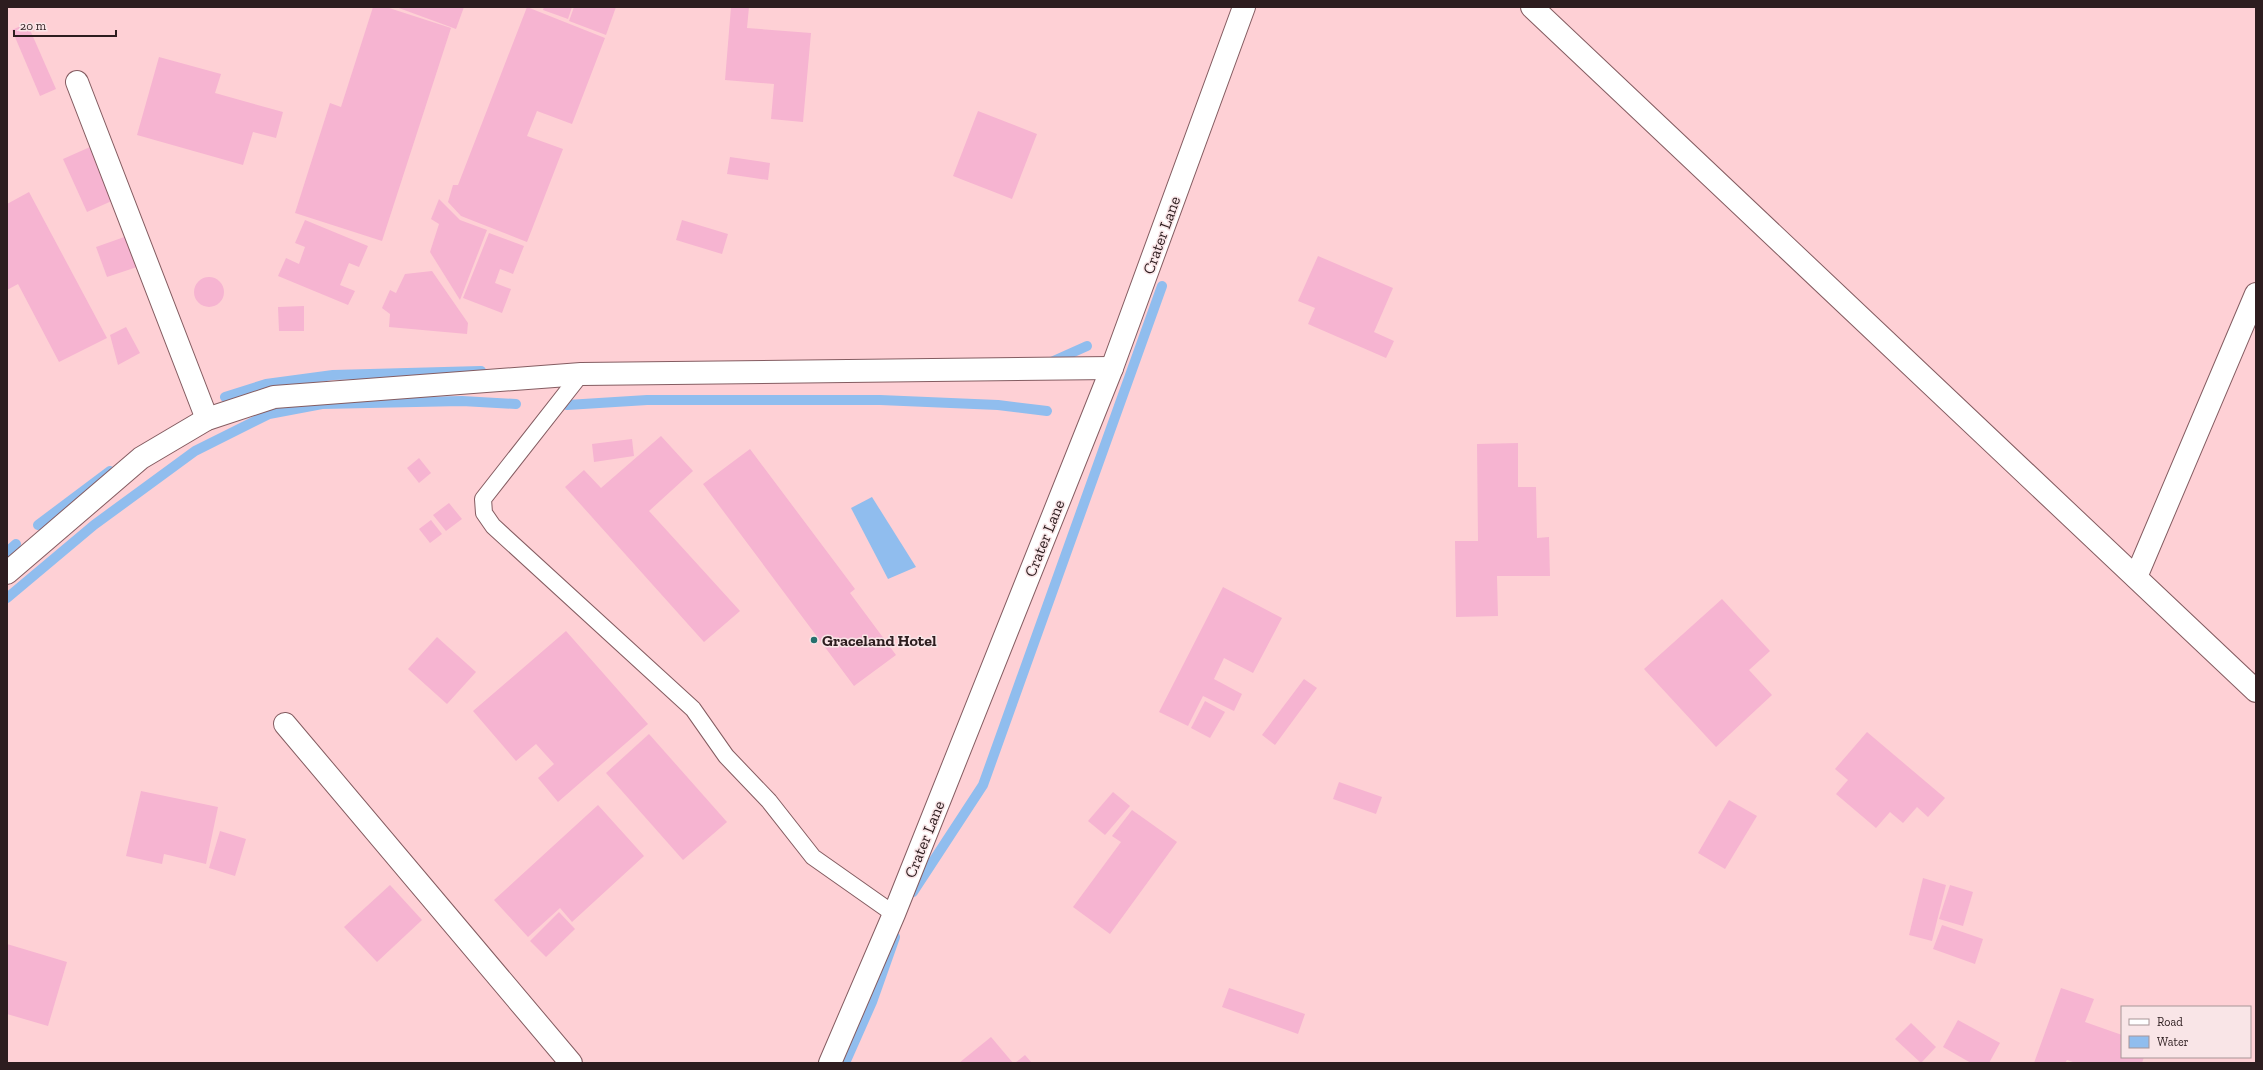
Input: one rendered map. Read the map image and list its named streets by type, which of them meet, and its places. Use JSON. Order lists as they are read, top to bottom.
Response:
{
  "streets": {
    "street": ["Crater Lane"]
  },
  "places": ["Graceland Hotel"],
  "legend": ["Road", "Water"],
  "scale_bar": "20 m"
}
